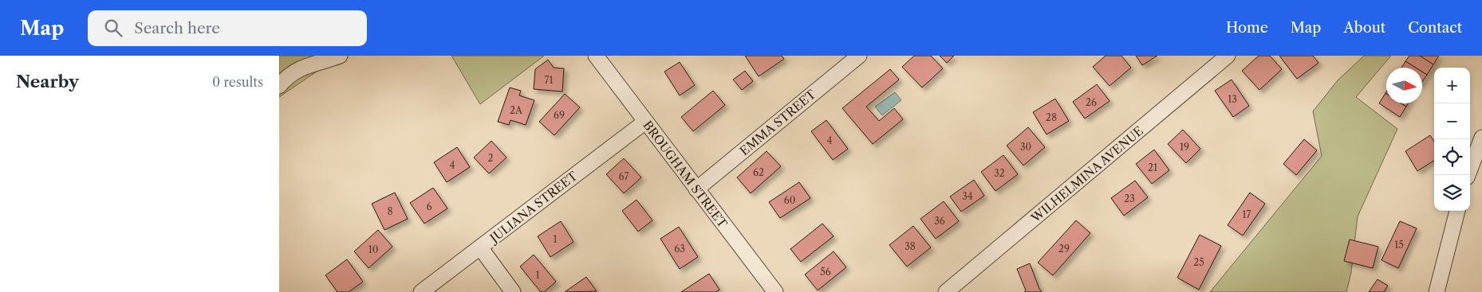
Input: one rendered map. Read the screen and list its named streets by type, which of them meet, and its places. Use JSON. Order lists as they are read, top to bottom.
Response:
{
  "streets": {
    "street": [
      "EMMA STREET",
      "BROUGHAM STREET",
      "WILHELMINA AVENUE",
      "JULIANA STREET"
    ]
  },
  "crossings": [
    ["EMMA STREET", "BROUGHAM STREET"],
    ["BROUGHAM STREET", "JULIANA STREET"]
  ],
  "house_numbers": [
    "71",
    "13",
    "26",
    "2A",
    "69",
    "28",
    "4",
    "30",
    "19",
    "2",
    "4",
    "21",
    "62",
    "32",
    "67",
    "34",
    "23",
    "60",
    "6",
    "8",
    "17",
    "36",
    "1",
    "15",
    "38",
    "63",
    "29",
    "10",
    "25",
    "56",
    "1"
  ],
  "north": "right",
  "page": {
    "header": "Map",
    "search": "Search here",
    "nav": [
      "Home",
      "Map",
      "About",
      "Contact"
    ],
    "heading": ["Nearby", "0 results"],
    "map_buttons": ["+", "−"]
  }
}
